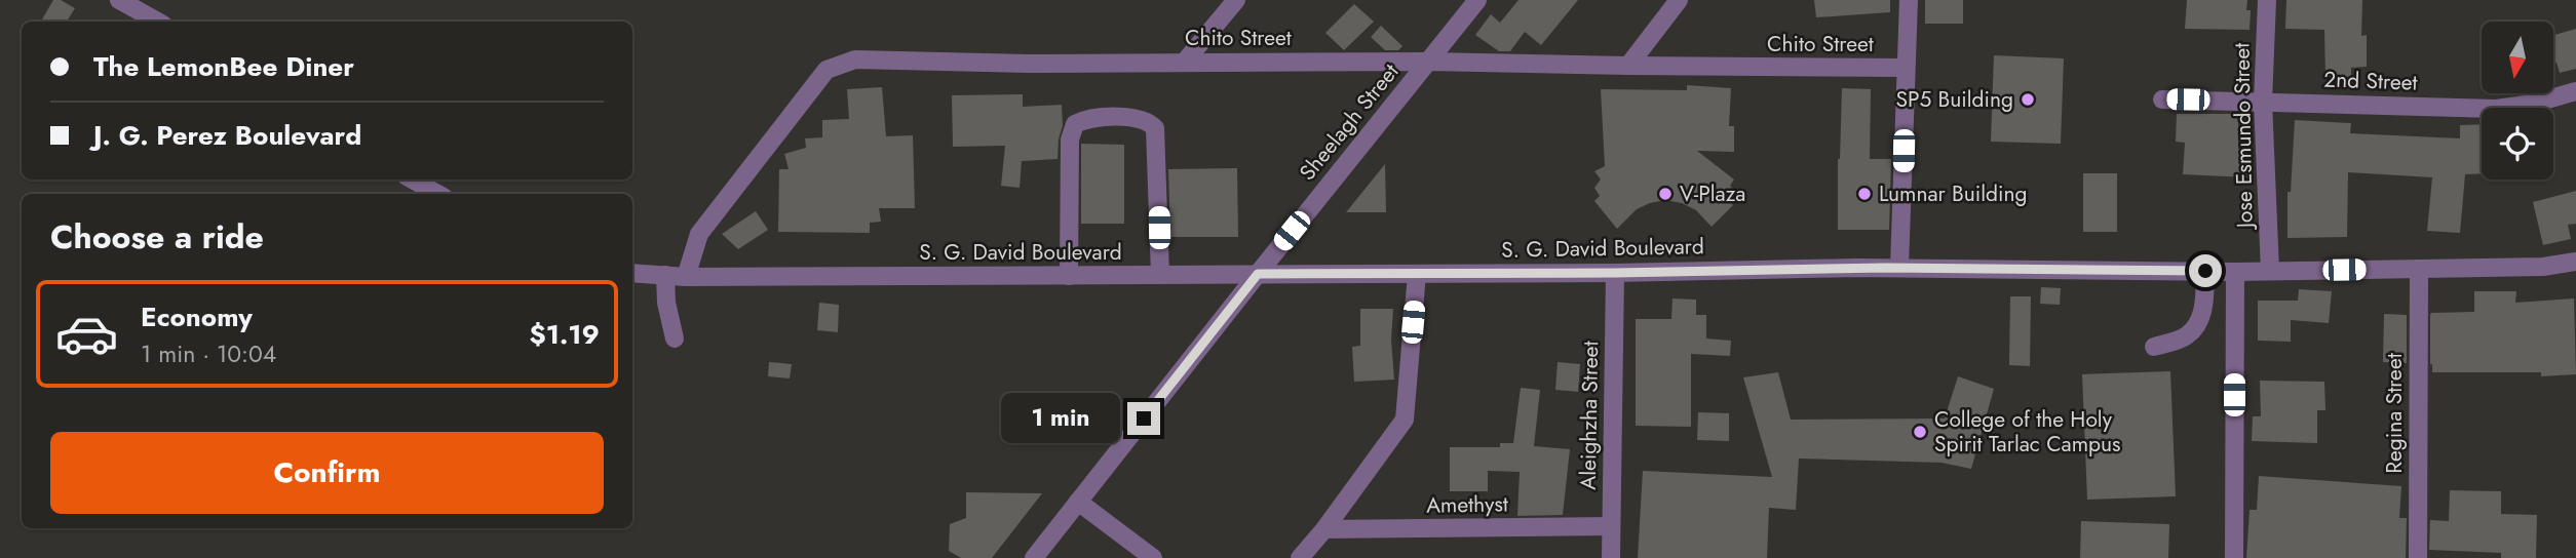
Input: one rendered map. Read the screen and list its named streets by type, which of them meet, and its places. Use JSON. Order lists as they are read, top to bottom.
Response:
{
  "streets": {
    "street": [
      "Chito Street",
      "2nd Street",
      "Sheelagh Street",
      "Jose Esmundo Street",
      "S. G. David Boulevard",
      "Regina Street",
      "Aleighzha Street",
      "Amethyst"
    ]
  },
  "crossings": [
    ["Chito Street", "Sheelagh Street"],
    ["Chito Street", "S. G. David Boulevard"],
    ["2nd Street", "Jose Esmundo Street"],
    ["Sheelagh Street", "S. G. David Boulevard"],
    ["Jose Esmundo Street", "S. G. David Boulevard"],
    ["S. G. David Boulevard", "Regina Street"],
    ["S. G. David Boulevard", "Aleighzha Street"],
    ["Aleighzha Street", "Amethyst"]
  ],
  "places": [
    "SP5 Building",
    "V-Plaza",
    "Lumnar Building",
    "College of the Holy Spirit Tarlac Campus"
  ],
  "north": "bottom",
  "page": {
    "banner": ["The LemonBee Diner", "J. G. Perez Boulevard"],
    "heading": "Choose a ride",
    "list": [
      {
        "name": "Economy",
        "note": "1 min · 10:04",
        "value": "$1.19"
      }
    ],
    "bubble": "1 min",
    "buttons": "Confirm"
  }
}
